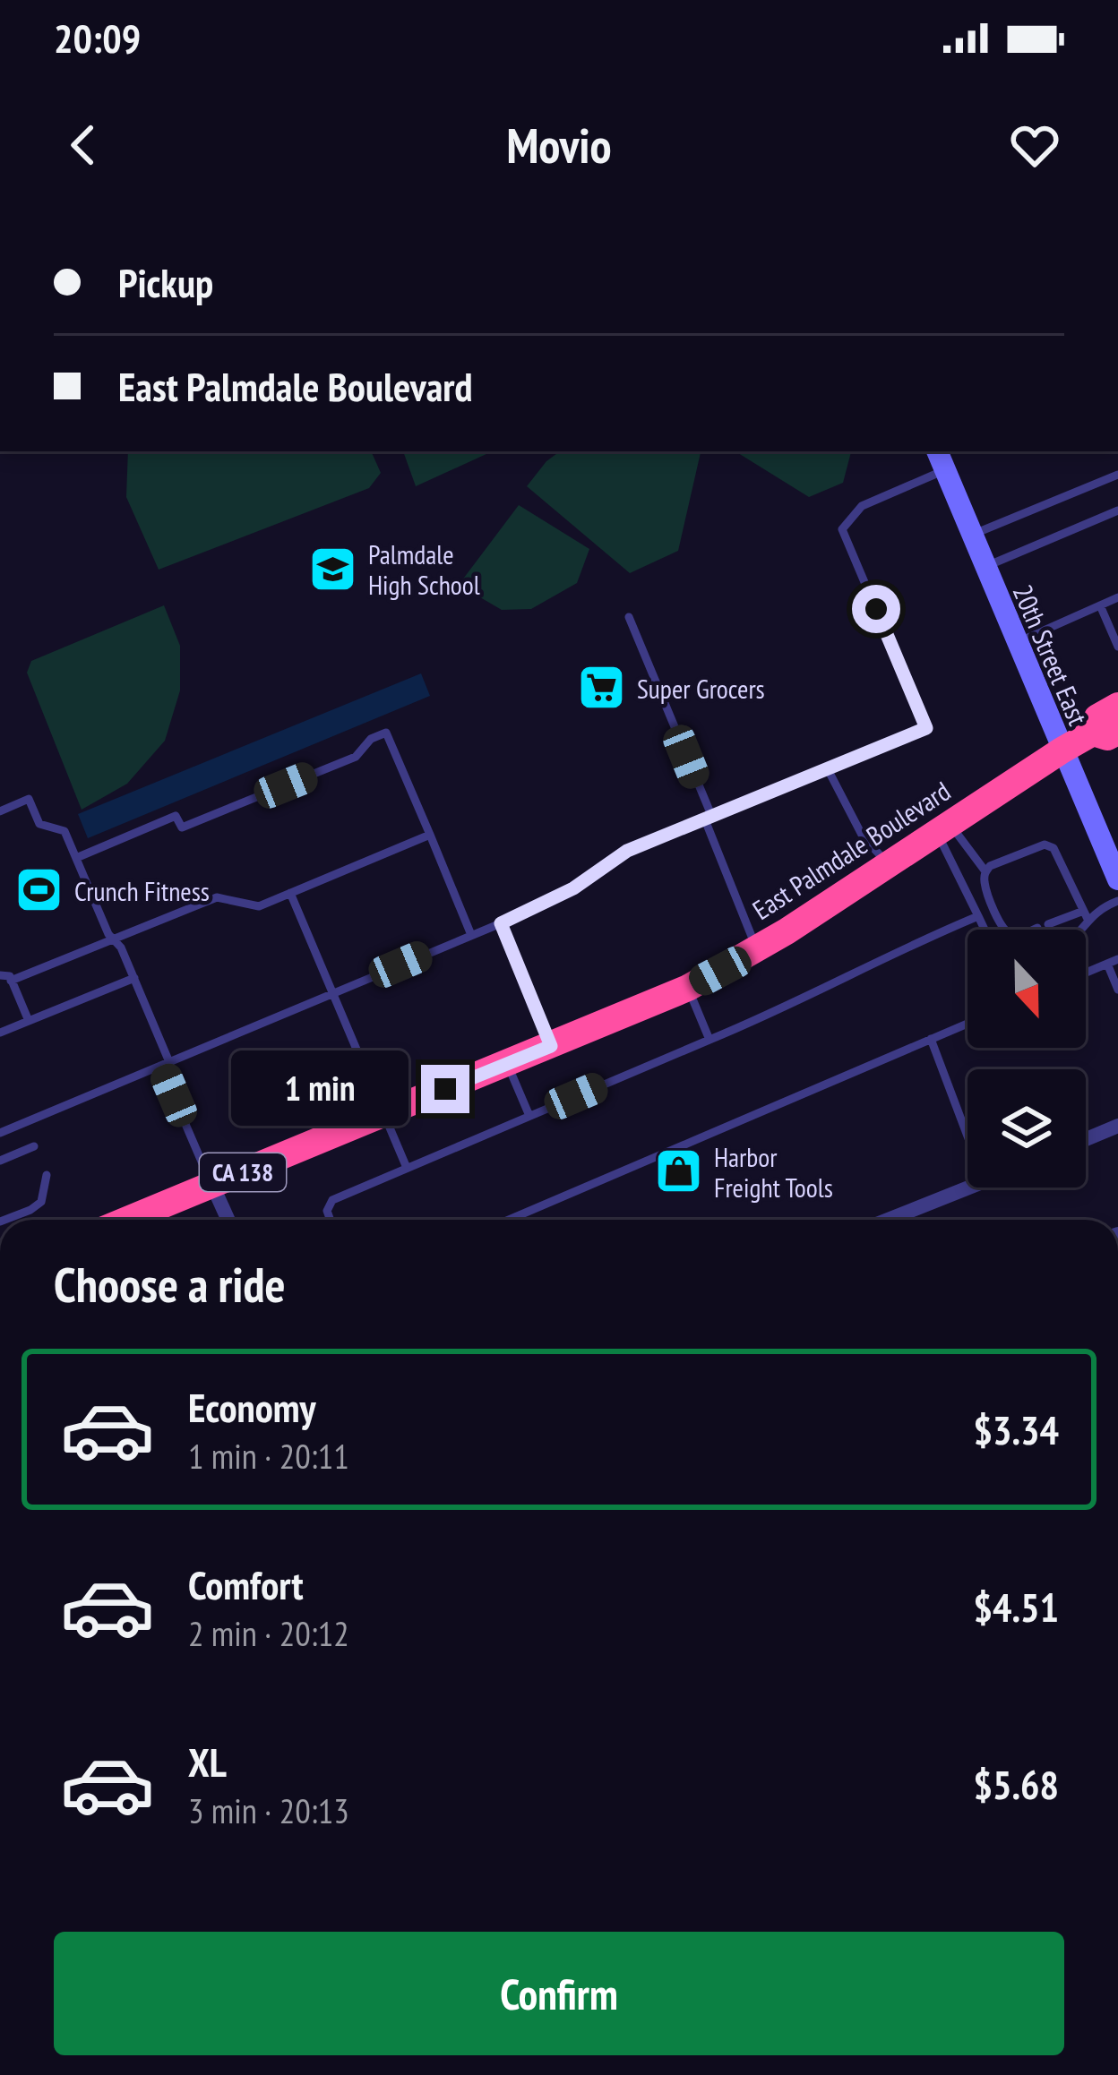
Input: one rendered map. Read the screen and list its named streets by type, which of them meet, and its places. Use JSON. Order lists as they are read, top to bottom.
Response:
{
  "streets": {
    "highway": ["East Palmdale Boulevard", "CA 138"],
    "street": ["20th Street East"]
  },
  "crossings": [
    ["20th Street East", "East Palmdale Boulevard"]
  ],
  "places": {
    "school or university": ["Palmdale High School"],
    "supermarket": ["Super Grocers"],
    "sports": ["Crunch Fitness"],
    "shop": ["Harbor Freight Tools"]
  },
  "north": "bottom",
  "page": {
    "status": "20:09",
    "header": "Movio",
    "banner": ["Pickup", "East Palmdale Boulevard"],
    "bubble": "1 min",
    "heading": "Choose a ride",
    "list": [
      {
        "name": "Economy",
        "note": "1 min · 20:11",
        "value": "$3.34"
      },
      {
        "name": "Comfort",
        "note": "2 min · 20:12",
        "value": "$4.51"
      },
      {
        "name": "XL",
        "note": "3 min · 20:13",
        "value": "$5.68"
      }
    ],
    "buttons": "Confirm"
  }
}
